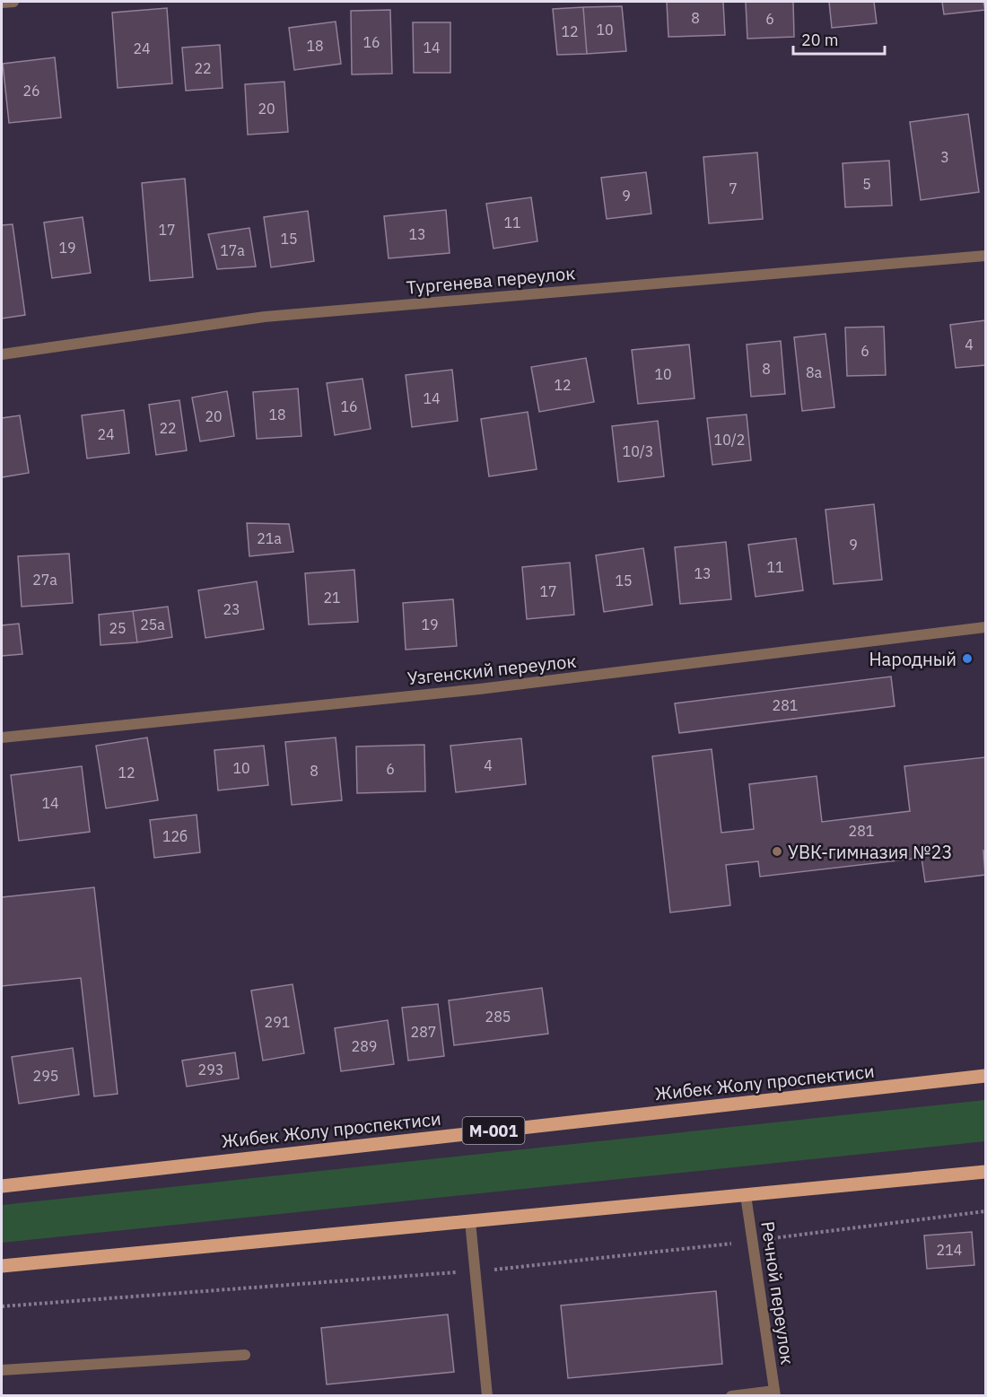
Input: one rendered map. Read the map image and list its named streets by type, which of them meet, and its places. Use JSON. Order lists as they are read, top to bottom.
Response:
{
  "streets": {
    "main road": ["Жибек Жолу проспектиси", "М-001"],
    "street": ["Тургенева переулок", "Узгенский переулок", "Речной переулок"]
  },
  "places": ["Народный", "УВК-гимназия №23"],
  "house_numbers": [
    "8",
    "6",
    "10",
    "12",
    "16",
    "18",
    "14",
    "24",
    "22",
    "26",
    "20",
    "3",
    "5",
    "7",
    "9",
    "11",
    "17",
    "13",
    "15",
    "19",
    "17а",
    "4",
    "6",
    "8",
    "8а",
    "10",
    "12",
    "14",
    "16",
    "18",
    "20",
    "22",
    "24",
    "10/2",
    "10/3",
    "21а",
    "9",
    "11",
    "13",
    "27а",
    "15",
    "17",
    "21",
    "23",
    "25а",
    "19",
    "25",
    "281",
    "4",
    "10",
    "6",
    "8",
    "12",
    "14",
    "281",
    "12б",
    "285",
    "291",
    "287",
    "289",
    "293",
    "295",
    "214"
  ],
  "scale_bar": "20 m"
}
